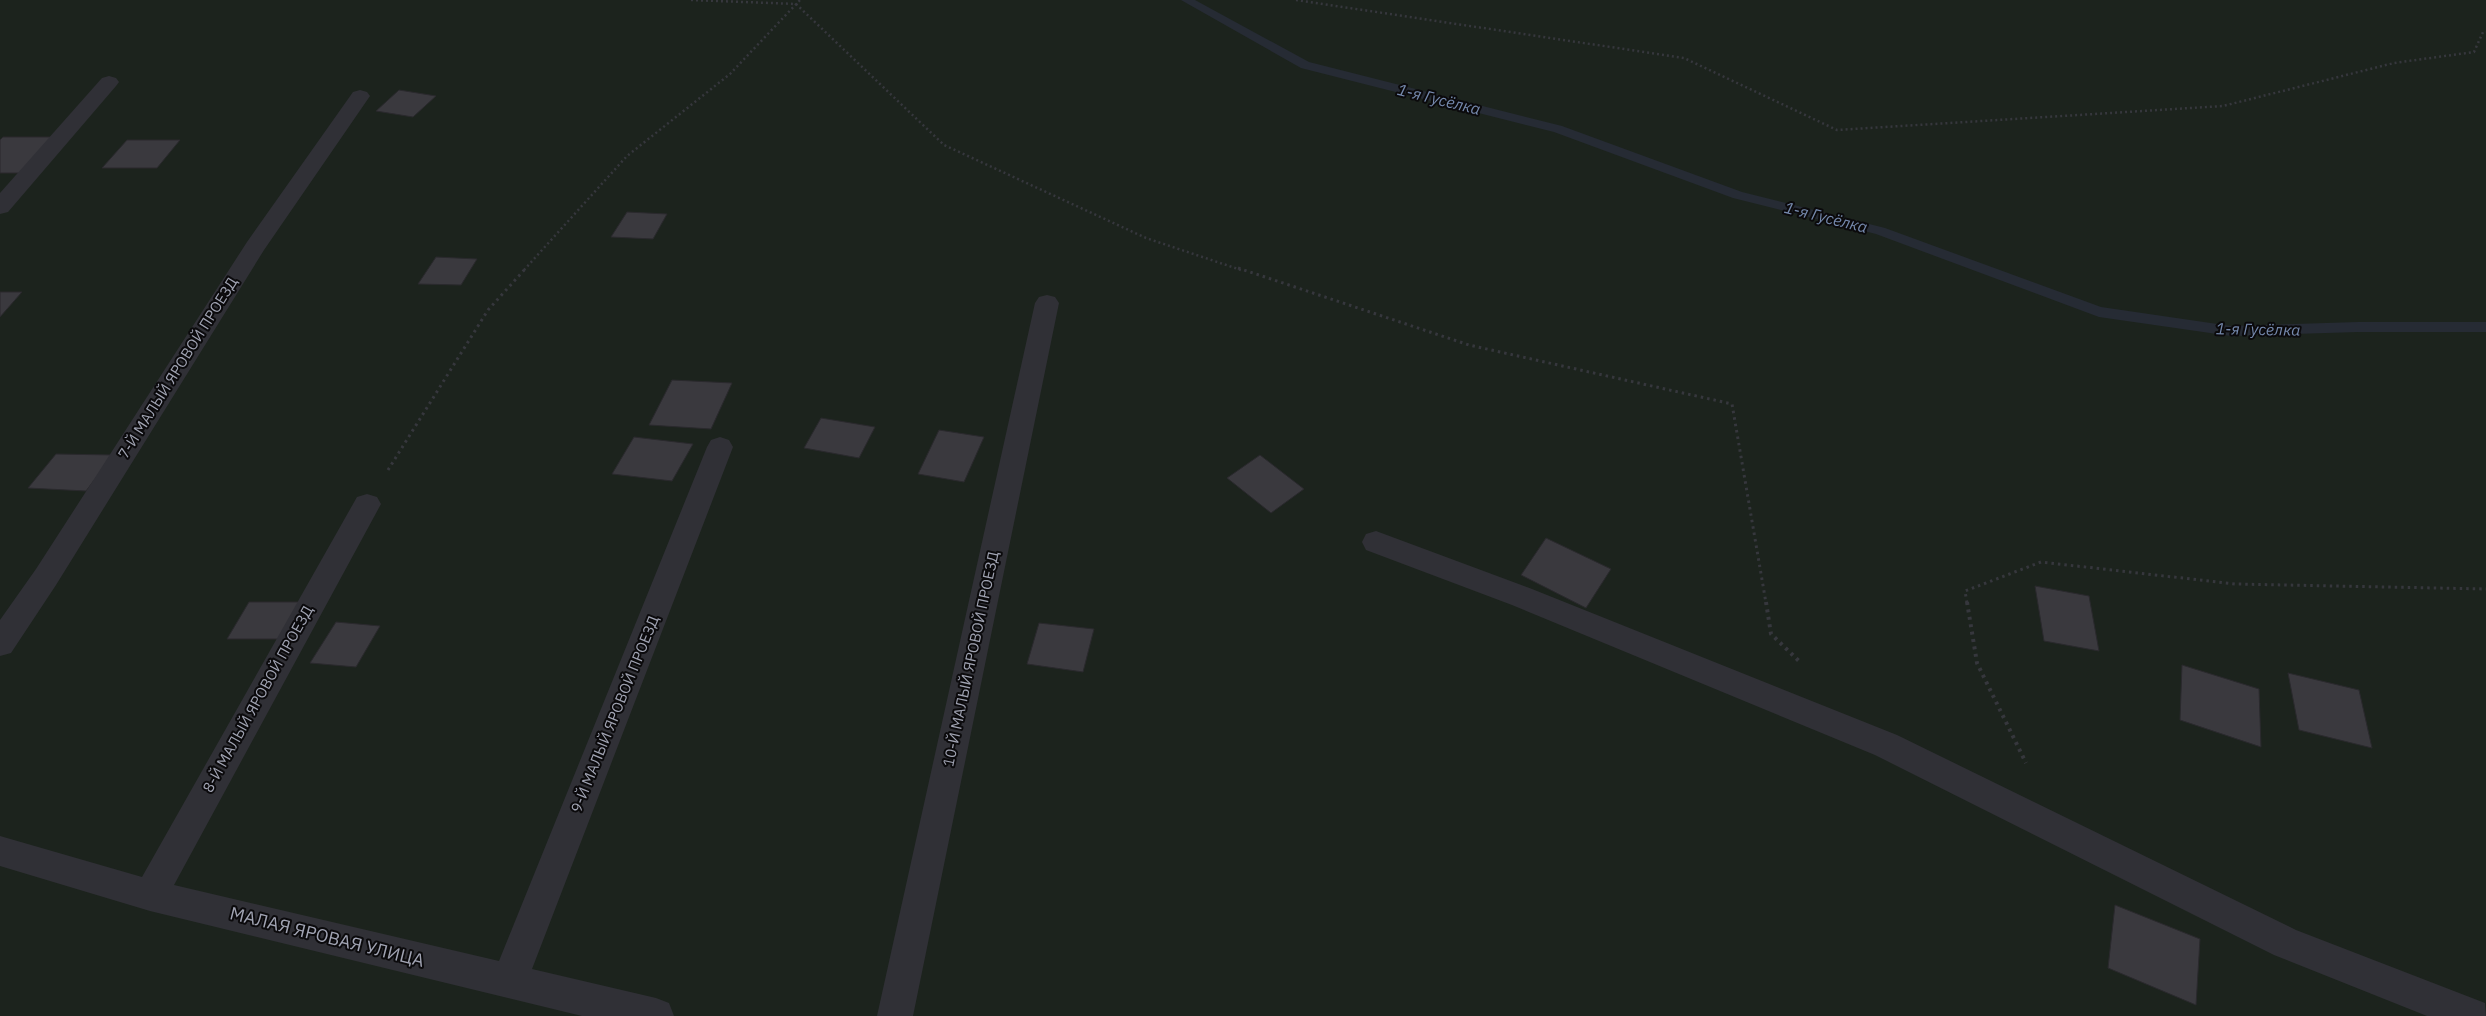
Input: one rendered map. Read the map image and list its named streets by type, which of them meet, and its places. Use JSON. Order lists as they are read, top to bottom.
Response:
{
  "streets": {
    "street": [
      "7-Й МАЛЫЙ ЯРОВОЙ ПРОЕЗД",
      "10-Й МАЛЫЙ ЯРОВОЙ ПРОЕЗД",
      "8-Й МАЛЫЙ ЯРОВОЙ ПРОЕЗД",
      "9-Й МАЛЫЙ ЯРОВОЙ ПРОЕЗД",
      "МАЛАЯ ЯРОВАЯ УЛИЦА"
    ]
  },
  "crossings": [
    ["8-Й МАЛЫЙ ЯРОВОЙ ПРОЕЗД", "МАЛАЯ ЯРОВАЯ УЛИЦА"],
    ["9-Й МАЛЫЙ ЯРОВОЙ ПРОЕЗД", "МАЛАЯ ЯРОВАЯ УЛИЦА"]
  ],
  "water": ["1-я Гусёлка"]
}
